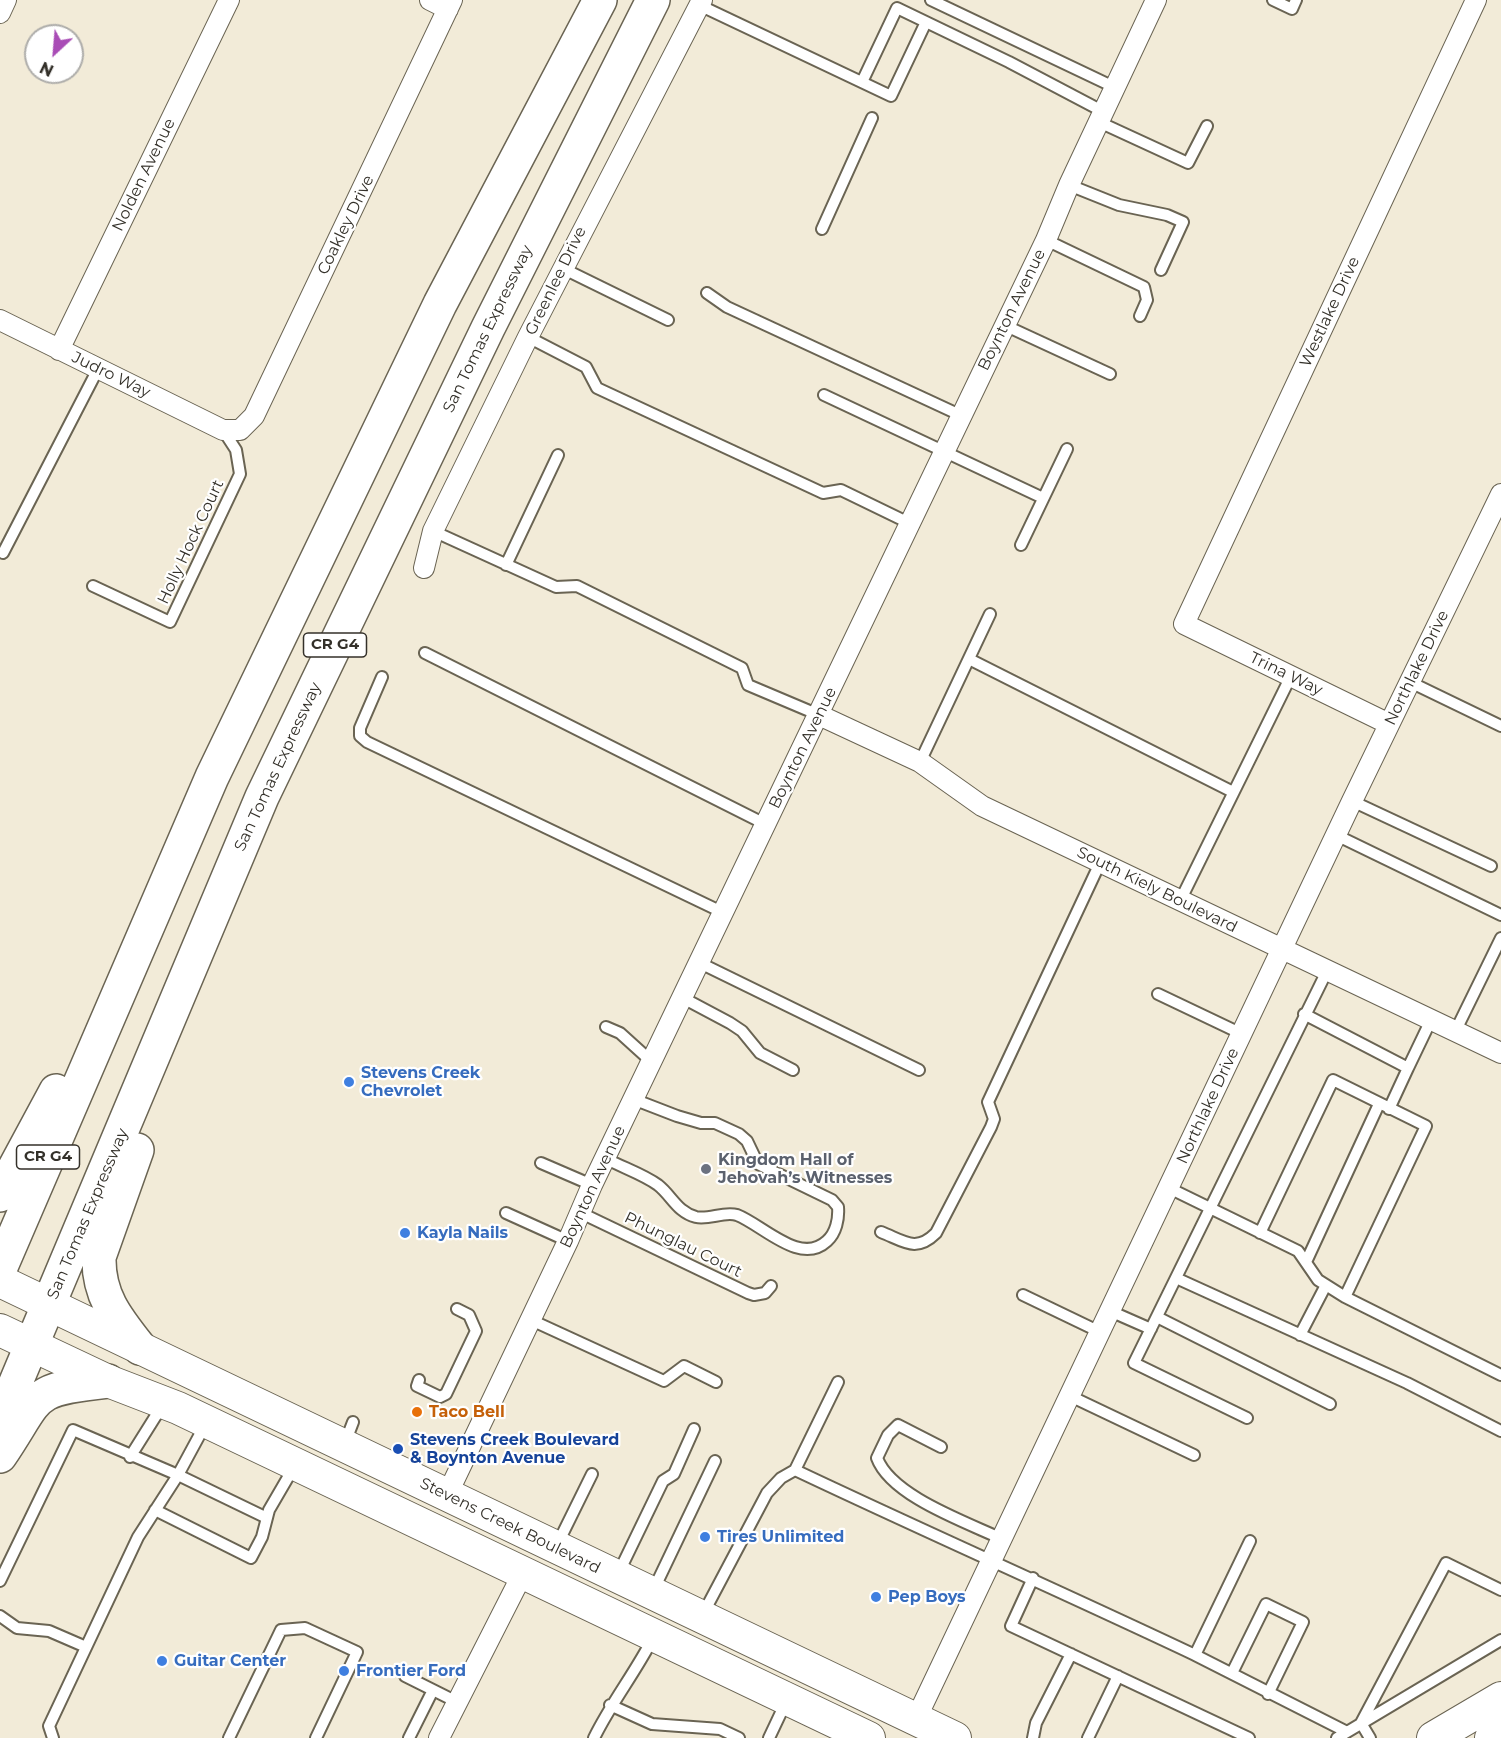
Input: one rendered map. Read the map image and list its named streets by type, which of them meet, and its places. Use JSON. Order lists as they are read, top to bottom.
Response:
{
  "streets": {
    "highway": ["San Tomas Expressway", "CR G4"],
    "main road": ["Stevens Creek Boulevard"],
    "street": [
      "Nolden Avenue",
      "Coakley Drive",
      "Greenlee Drive",
      "Boynton Avenue",
      "Westlake Drive",
      "Judro Way",
      "Northlake Drive",
      "Trina Way",
      "South Kiely Boulevard"
    ],
    "lane": ["Holly Hock Court", "Phunglau Court"]
  },
  "crossings": [
    ["Nolden Avenue", "Judro Way"],
    ["Coakley Drive", "Judro Way"],
    ["Coakley Drive", "Holly Hock Court"],
    ["Boynton Avenue", "South Kiely Boulevard"],
    ["Boynton Avenue", "Phunglau Court"],
    ["Boynton Avenue", "Stevens Creek Boulevard"],
    ["Westlake Drive", "Trina Way"],
    ["San Tomas Expressway", "Stevens Creek Boulevard"],
    ["Judro Way", "Holly Hock Court"],
    ["Northlake Drive", "Trina Way"],
    ["Northlake Drive", "South Kiely Boulevard"],
    ["Northlake Drive", "Stevens Creek Boulevard"]
  ],
  "places": [
    "Stevens Creek Chevrolet",
    "Kingdom Hall of Jehovah’s Witnesses",
    "Kayla Nails",
    "Taco Bell",
    "Stevens Creek Boulevard & Boynton Avenue",
    "Tires Unlimited",
    "Pep Boys",
    "Guitar Center",
    "Frontier Ford"
  ],
  "north": "bottom left"
}
